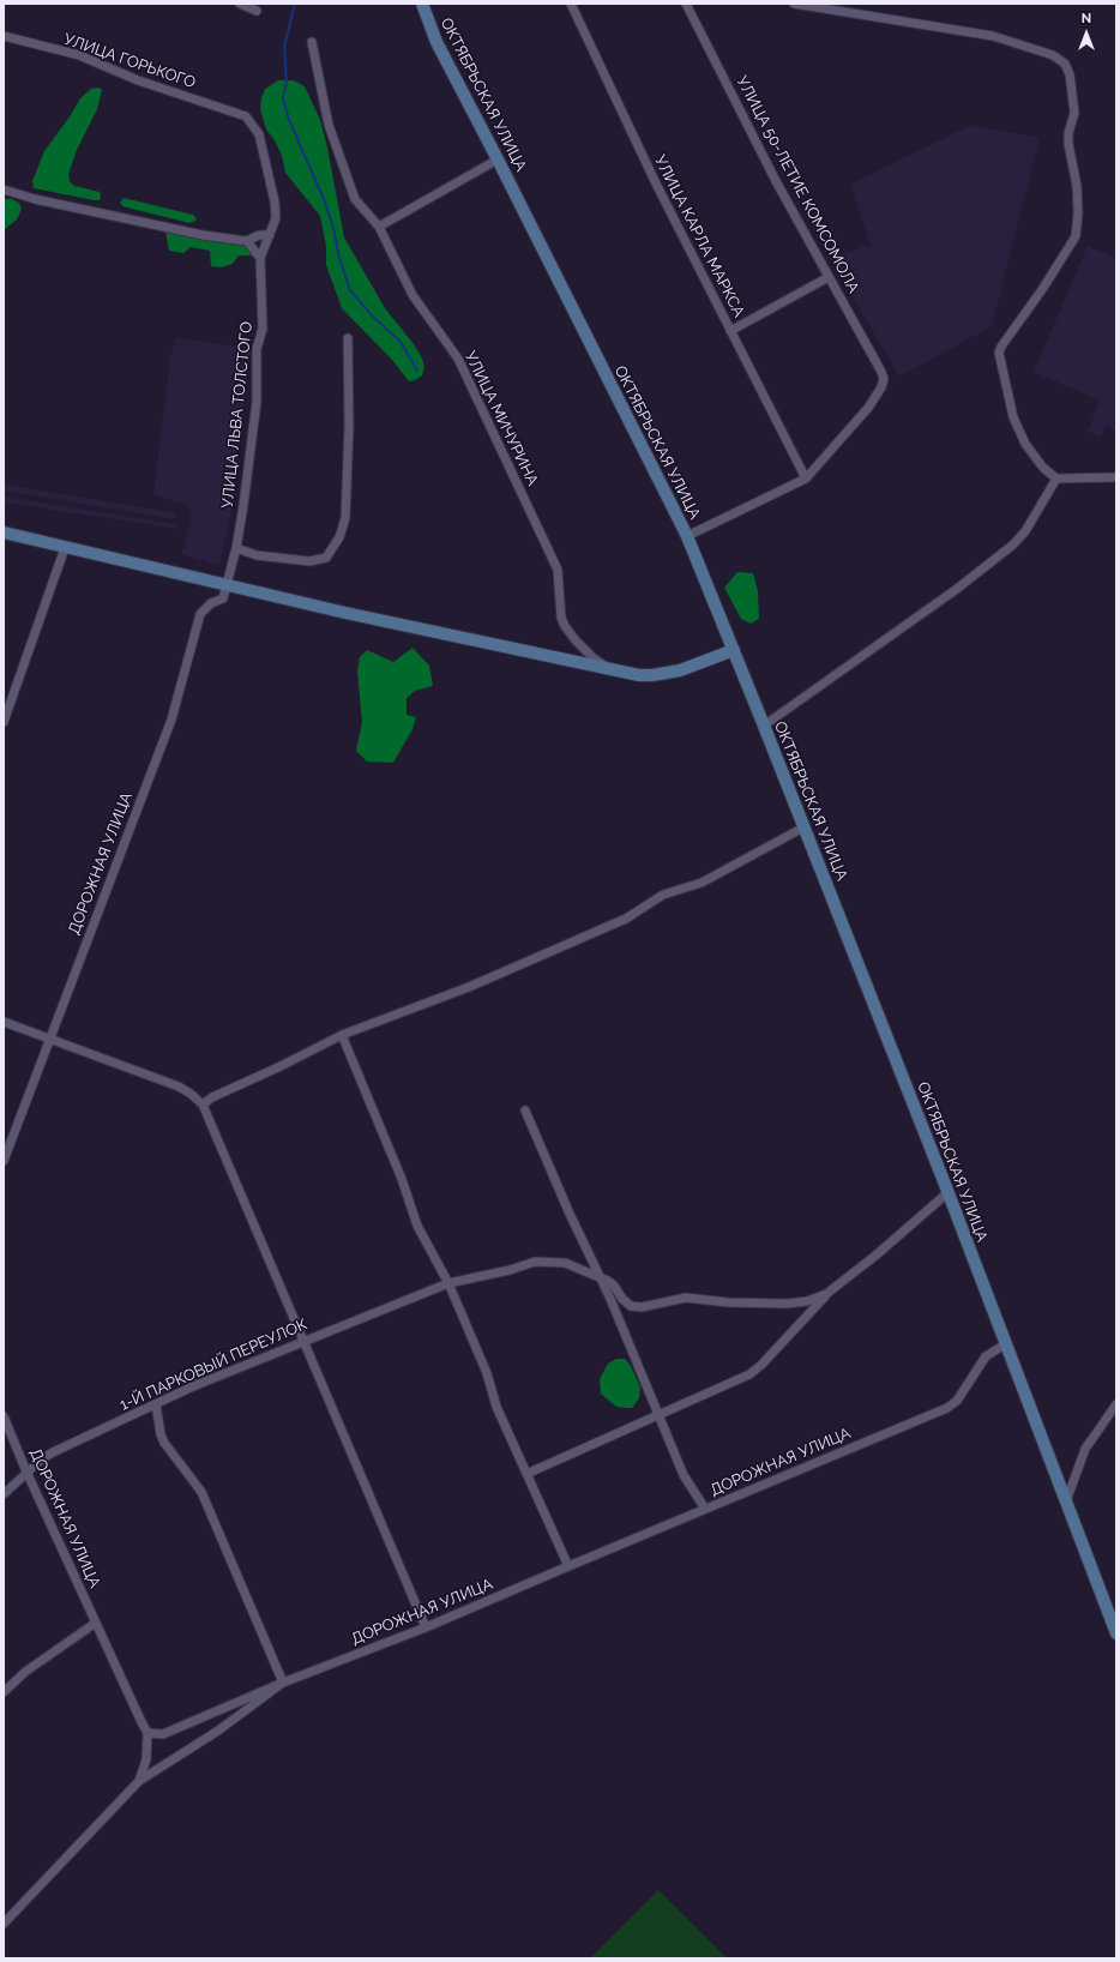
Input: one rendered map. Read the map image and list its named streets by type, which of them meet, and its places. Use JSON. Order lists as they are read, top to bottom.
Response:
{
  "streets": {
    "street": [
      "УЛИЦА ГОРЬКОГО",
      "ОКТЯБРЬСКАЯ УЛИЦА",
      "УЛИЦА 50-ЛЕТИЕ КОМСОМОЛА",
      "УЛИЦА КАРЛА МАРКСА",
      "УЛИЦА ЛЬВА ТОЛСТОГО",
      "УЛИЦА МИЧУРИНА",
      "ДОРОЖНАЯ УЛИЦА",
      "1-Й ПАРКОВЫЙ ПЕРЕУЛОК"
    ]
  },
  "crossings": [
    ["ОКТЯБРЬСКАЯ УЛИЦА", "ДОРОЖНАЯ УЛИЦА"],
    ["УЛИЦА 50-ЛЕТИЕ КОМСОМОЛА", "УЛИЦА КАРЛА МАРКСА"],
    ["УЛИЦА ЛЬВА ТОЛСТОГО", "ДОРОЖНАЯ УЛИЦА"],
    ["ДОРОЖНАЯ УЛИЦА", "1-Й ПАРКОВЫЙ ПЕРЕУЛОК"]
  ],
  "north": "top"
}
